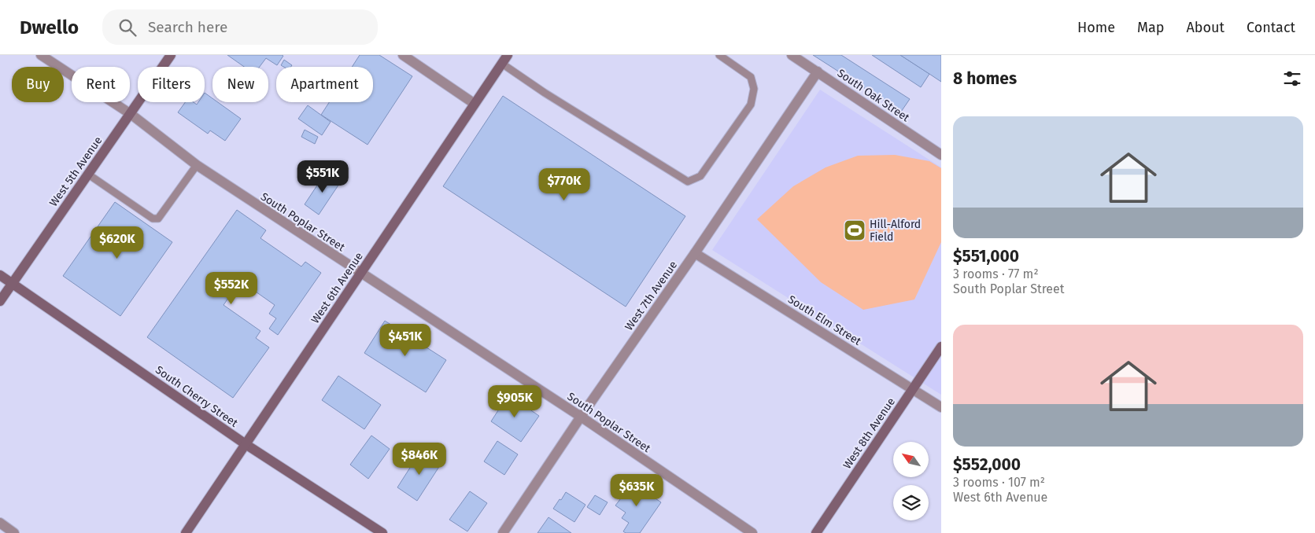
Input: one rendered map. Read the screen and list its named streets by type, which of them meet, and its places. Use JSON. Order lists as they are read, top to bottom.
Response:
{
  "streets": {
    "main road": [
      "West 5th Avenue",
      "West 6th Avenue",
      "South Cherry Street",
      "West 8th Avenue"
    ],
    "street": [
      "South Oak Street",
      "South Poplar Street",
      "West 7th Avenue",
      "South Elm Street"
    ]
  },
  "crossings": [
    ["South Oak Street", "West 7th Avenue"],
    ["West 5th Avenue", "South Poplar Street"],
    ["West 5th Avenue", "South Cherry Street"],
    ["South Poplar Street", "West 6th Avenue"],
    ["South Poplar Street", "West 7th Avenue"],
    ["West 6th Avenue", "South Cherry Street"],
    ["West 7th Avenue", "South Elm Street"],
    ["South Elm Street", "West 8th Avenue"]
  ],
  "places": {
    "sports": ["Hill-Alford Field"]
  },
  "north": "top left",
  "page": {
    "header": "Dwello",
    "search": "Search here",
    "nav": [
      "Home",
      "Map",
      "About",
      "Contact"
    ],
    "heading": "8 homes",
    "chip": [
      "Buy",
      "Rent",
      "Filters",
      "New",
      "Apartment"
    ],
    "list": [
      {
        "name": "$551,000",
        "note": "3 rooms · 77 m² · South Poplar Street"
      },
      {
        "name": "$552,000",
        "note": "3 rooms · 107 m² · West 6th Avenue"
      }
    ],
    "price": [
      "$551K",
      "$770K",
      "$620K",
      "$552K",
      "$451K",
      "$905K",
      "$846K",
      "$635K"
    ]
  }
}
